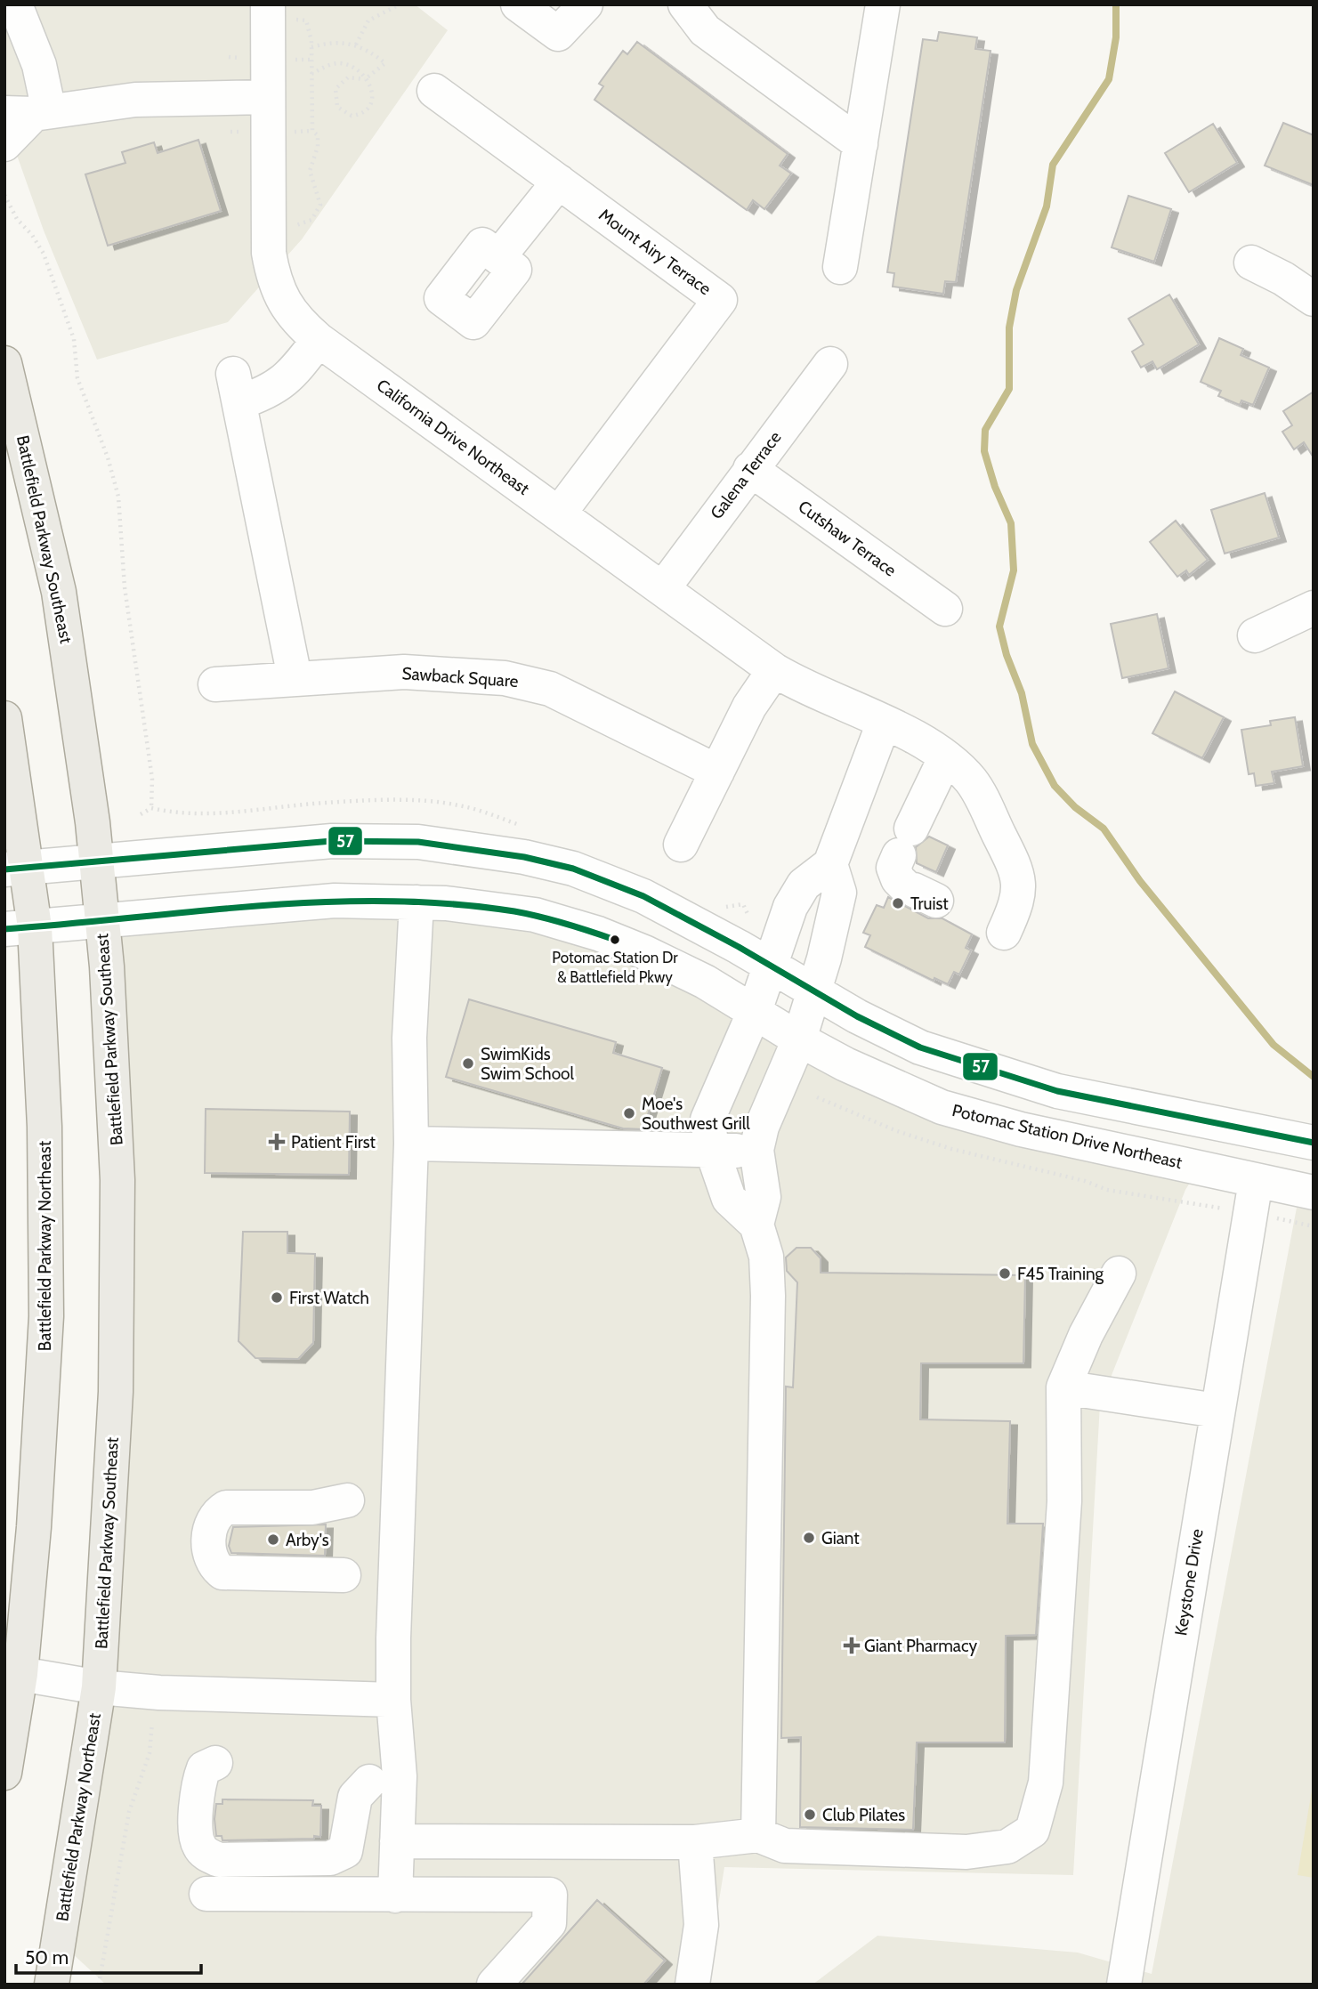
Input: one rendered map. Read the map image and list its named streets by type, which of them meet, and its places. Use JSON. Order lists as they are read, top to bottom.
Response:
{
  "streets": {
    "main road": ["Battlefield Parkway Southeast", "Battlefield Parkway Northeast"],
    "street": [
      "Mount Airy Terrace",
      "California Drive Northeast",
      "Galena Terrace",
      "Cutshaw Terrace",
      "Sawback Square",
      "Potomac Station Drive Northeast",
      "Keystone Drive"
    ]
  },
  "crossings": [
    ["Mount Airy Terrace", "California Drive Northeast"],
    ["California Drive Northeast", "Galena Terrace"],
    ["Galena Terrace", "Cutshaw Terrace"],
    ["Battlefield Parkway Southeast", "Potomac Station Drive Northeast"],
    ["Battlefield Parkway Southeast", "Battlefield Parkway Northeast"],
    ["Potomac Station Drive Northeast", "Battlefield Parkway Northeast"],
    ["Potomac Station Drive Northeast", "Keystone Drive"]
  ],
  "places": {
    "other": [
      "Truist",
      "Potomac Station Dr & Battlefield Pkwy",
      "SwimKids Swim School",
      "Moe's Southwest Grill",
      "F45 Training",
      "First Watch",
      "Giant",
      "Arby's",
      "Club Pilates"
    ],
    "health": ["Patient First", "Giant Pharmacy"]
  },
  "lines": ["transit line 57"],
  "scale_bar": "50 m"
}
